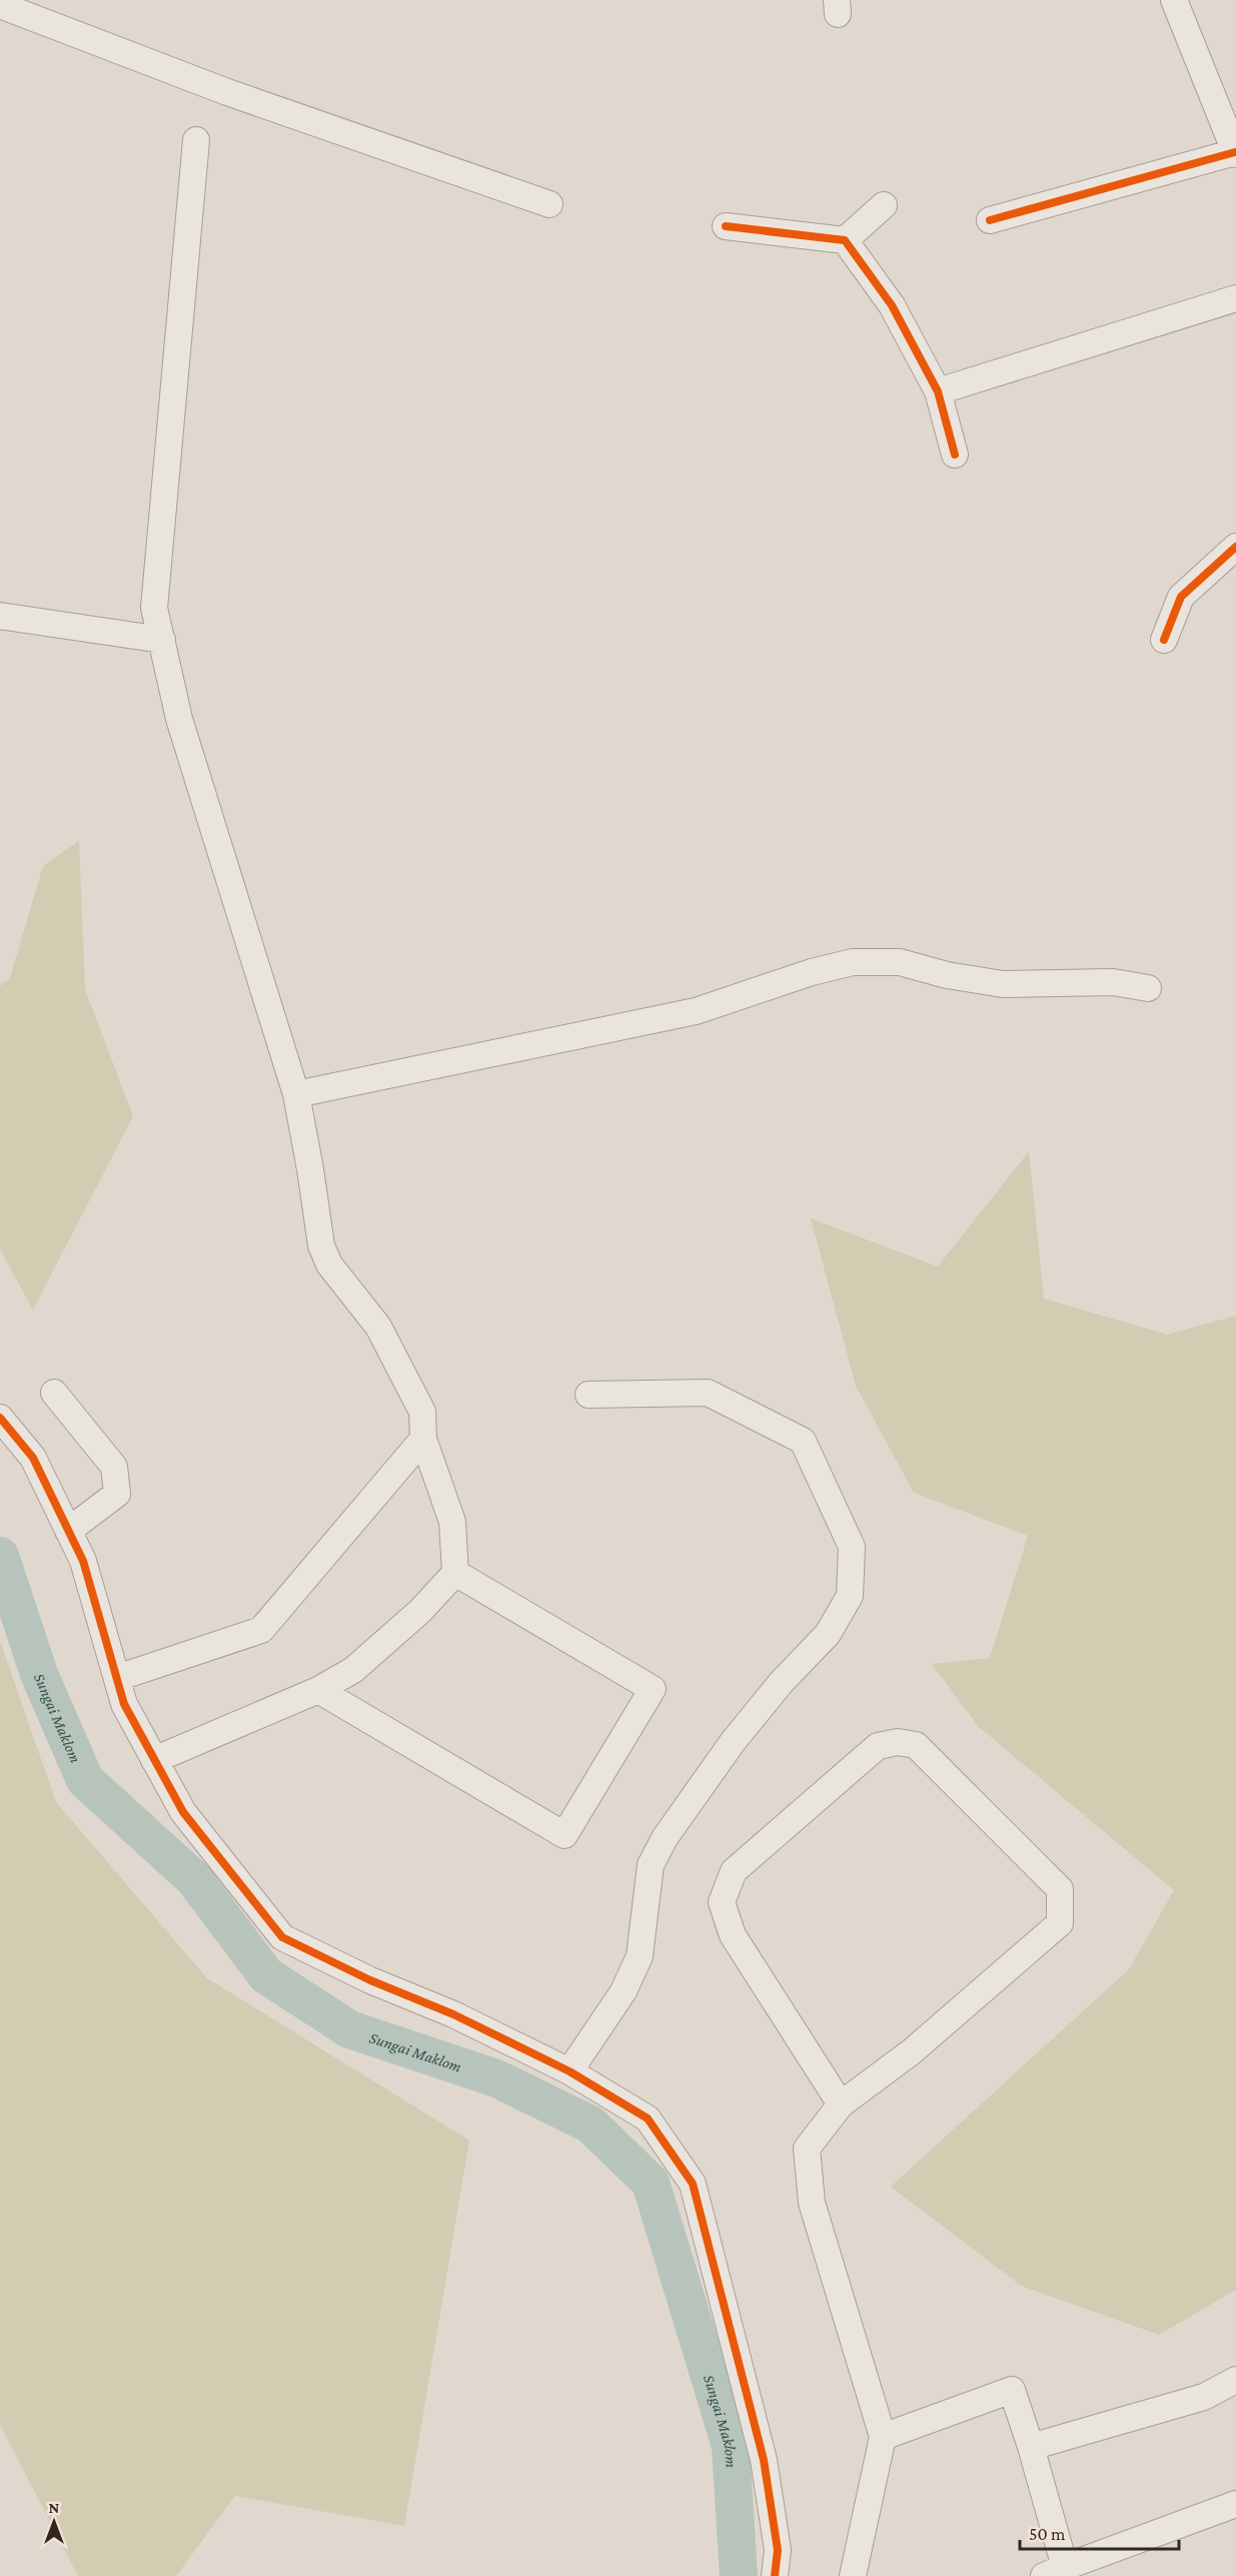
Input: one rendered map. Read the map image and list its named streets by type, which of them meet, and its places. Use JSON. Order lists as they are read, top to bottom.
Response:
{
  "water": ["Sungai Maklom"],
  "scale_bar": "50 m",
  "north": "top"
}
